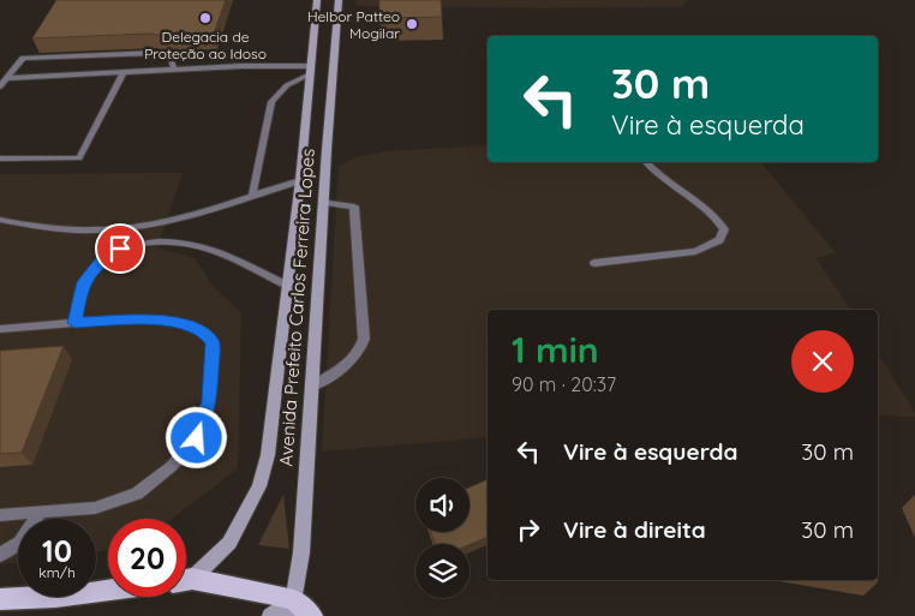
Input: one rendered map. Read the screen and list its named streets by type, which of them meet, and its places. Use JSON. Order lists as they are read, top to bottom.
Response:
{
  "streets": {
    "main road": ["Avenida Prefeito Carlos Ferreira Lopes"]
  },
  "places": ["Delegacia de Proteção ao Idoso", "Helbor Patteo Mogilar"],
  "page": {
    "turn": ["30 m", "Vire à esquerda"],
    "heading": ["1 min", "90 m · 20:37"],
    "list": [
      {
        "name": "Vire à esquerda",
        "value": "30 m"
      },
      {
        "name": "Vire à direita",
        "value": "30 m"
      }
    ],
    "speed": "10 km/h",
    "limit": "20"
  }
}
